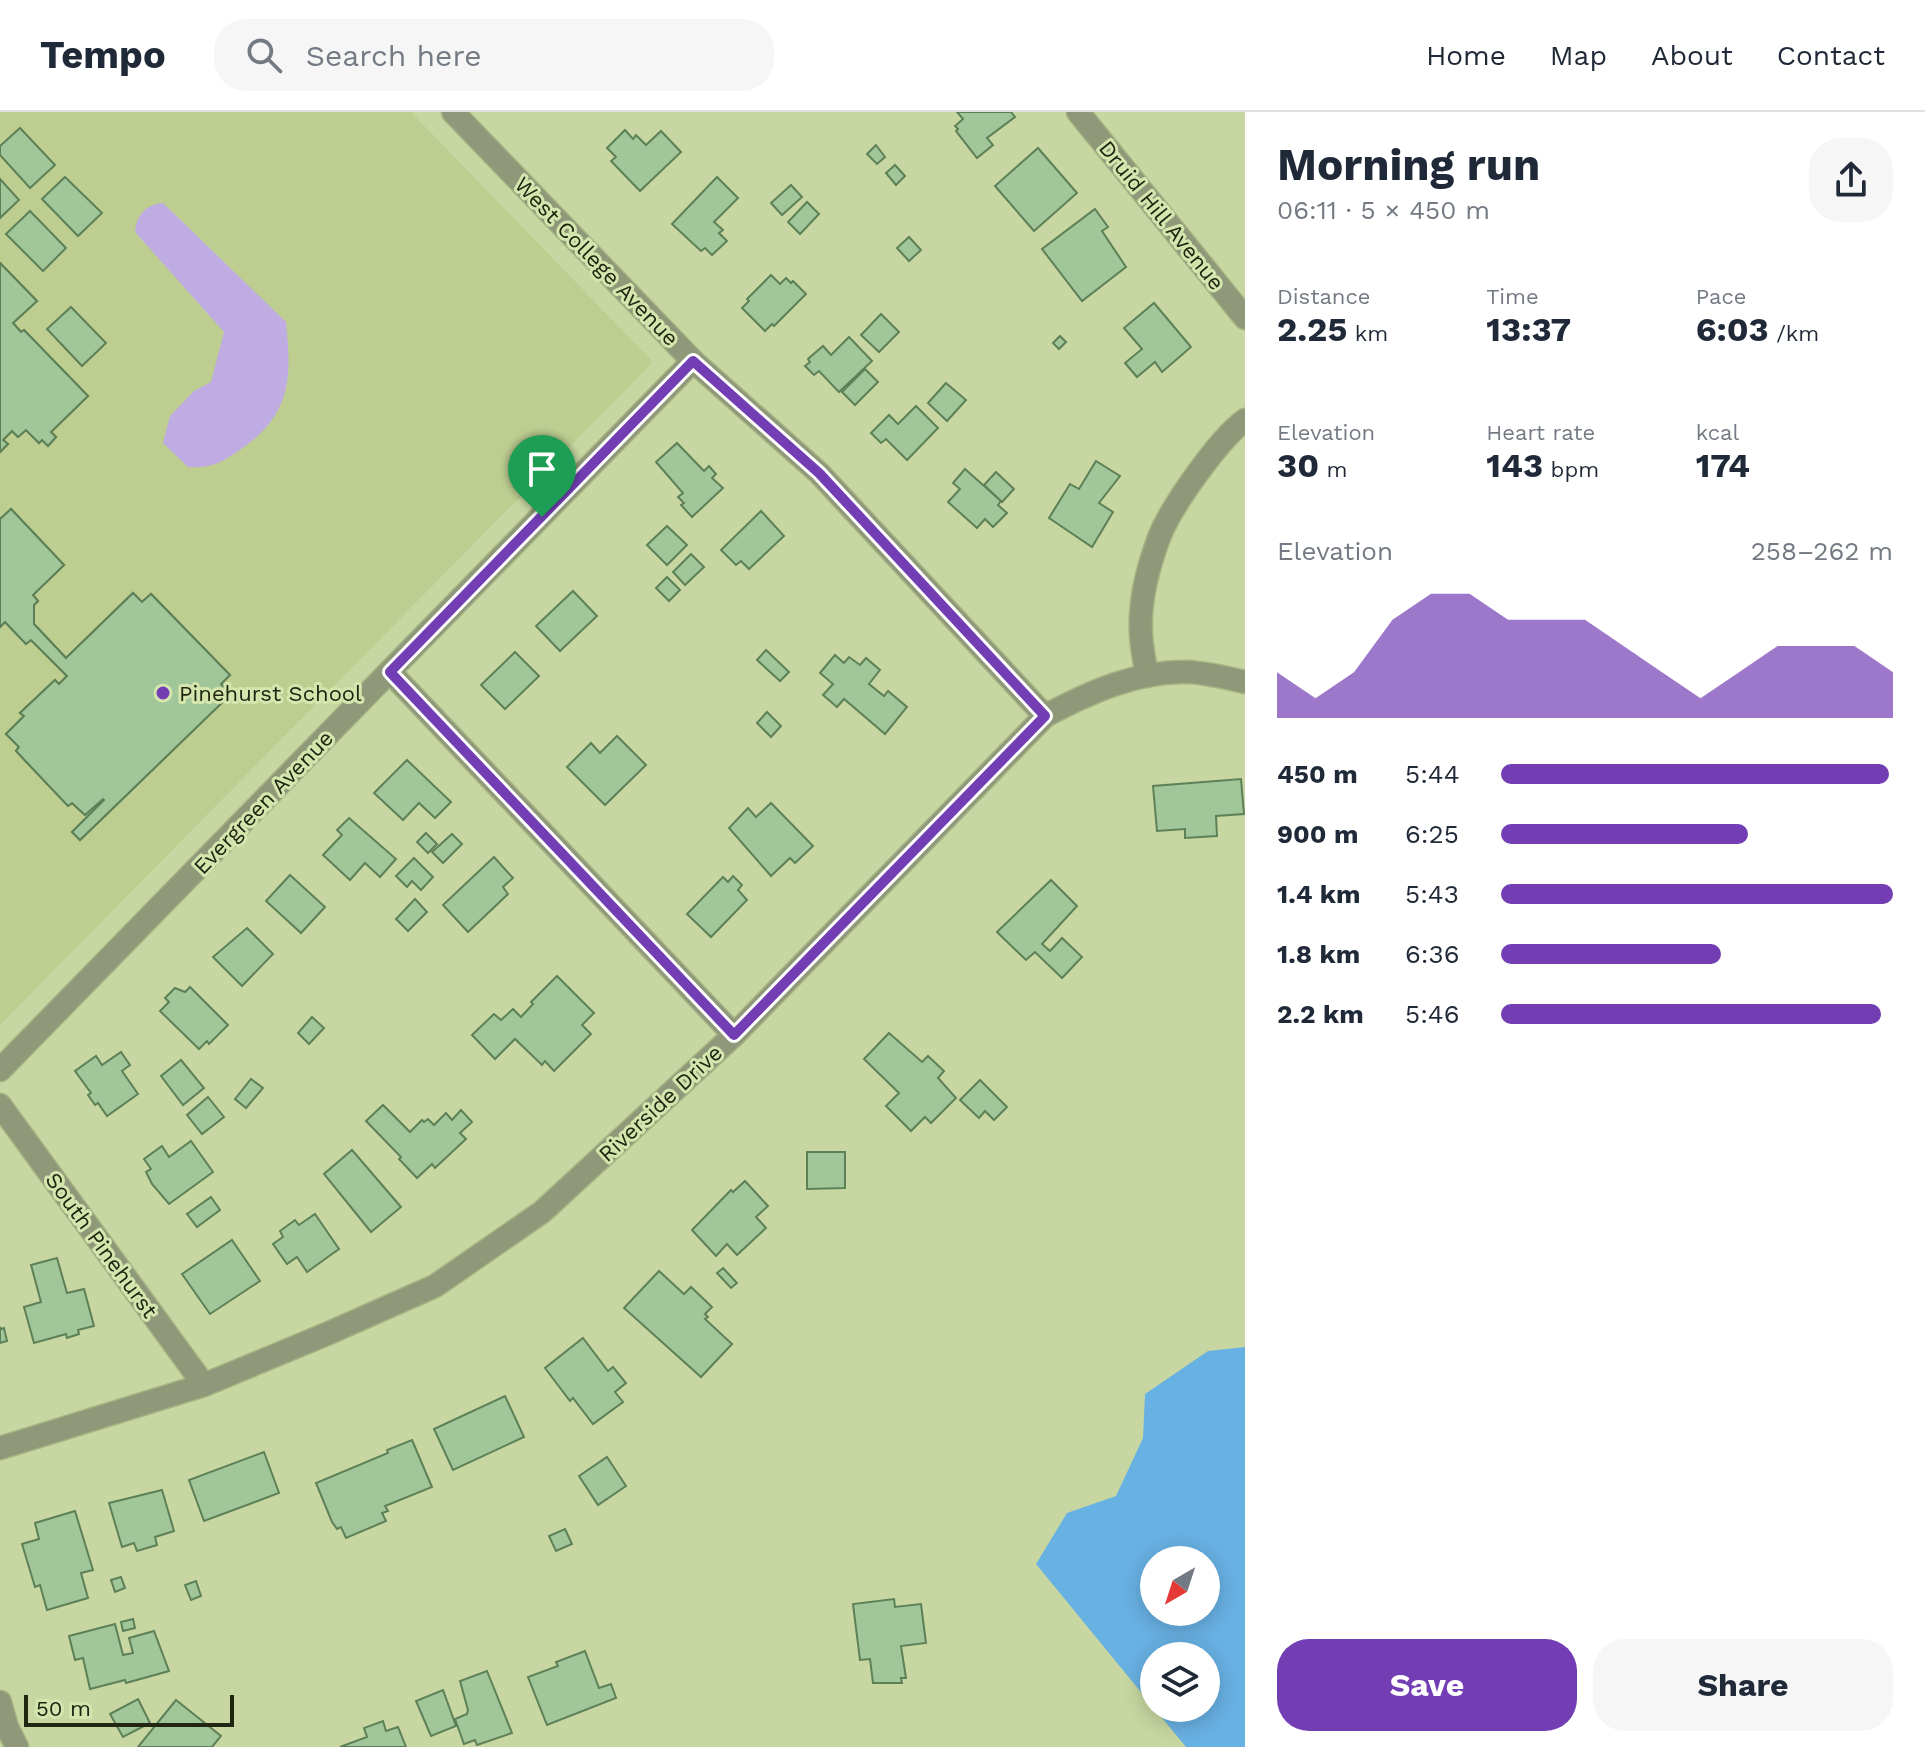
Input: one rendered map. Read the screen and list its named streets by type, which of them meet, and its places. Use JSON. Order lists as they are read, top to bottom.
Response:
{
  "streets": {
    "street": [
      "Druid Hill Avenue",
      "West College Avenue",
      "Evergreen Avenue",
      "Riverside Drive",
      "South Pinehurst"
    ]
  },
  "crossings": [
    ["West College Avenue", "Evergreen Avenue"],
    ["West College Avenue", "Riverside Drive"],
    ["Riverside Drive", "South Pinehurst"]
  ],
  "places": ["Pinehurst School"],
  "scale_bar": "50 m",
  "north": "bottom left",
  "page": {
    "header": "Tempo",
    "search": "Search here",
    "nav": [
      "Home",
      "Map",
      "About",
      "Contact"
    ],
    "heading": ["Morning run", "06:11 · 5 × 450 m"],
    "stats": [
      ["Distance", "2.25 km"],
      ["Time", "13:37"],
      ["Pace", "6:03 /km"],
      ["Elevation", "30 m"],
      ["Heart rate", "143 bpm"],
      ["kcal", "174"]
    ],
    "chart": ["Elevation", "258–262 m"],
    "list": [
      {
        "name": "450 m",
        "note": "5:44"
      },
      {
        "name": "900 m",
        "note": "6:25"
      },
      {
        "name": "1.4 km",
        "note": "5:43"
      },
      {
        "name": "1.8 km",
        "note": "6:36"
      },
      {
        "name": "2.2 km",
        "note": "5:46"
      }
    ],
    "buttons": ["Save", "Share"],
    "scale": "50 m"
  }
}
